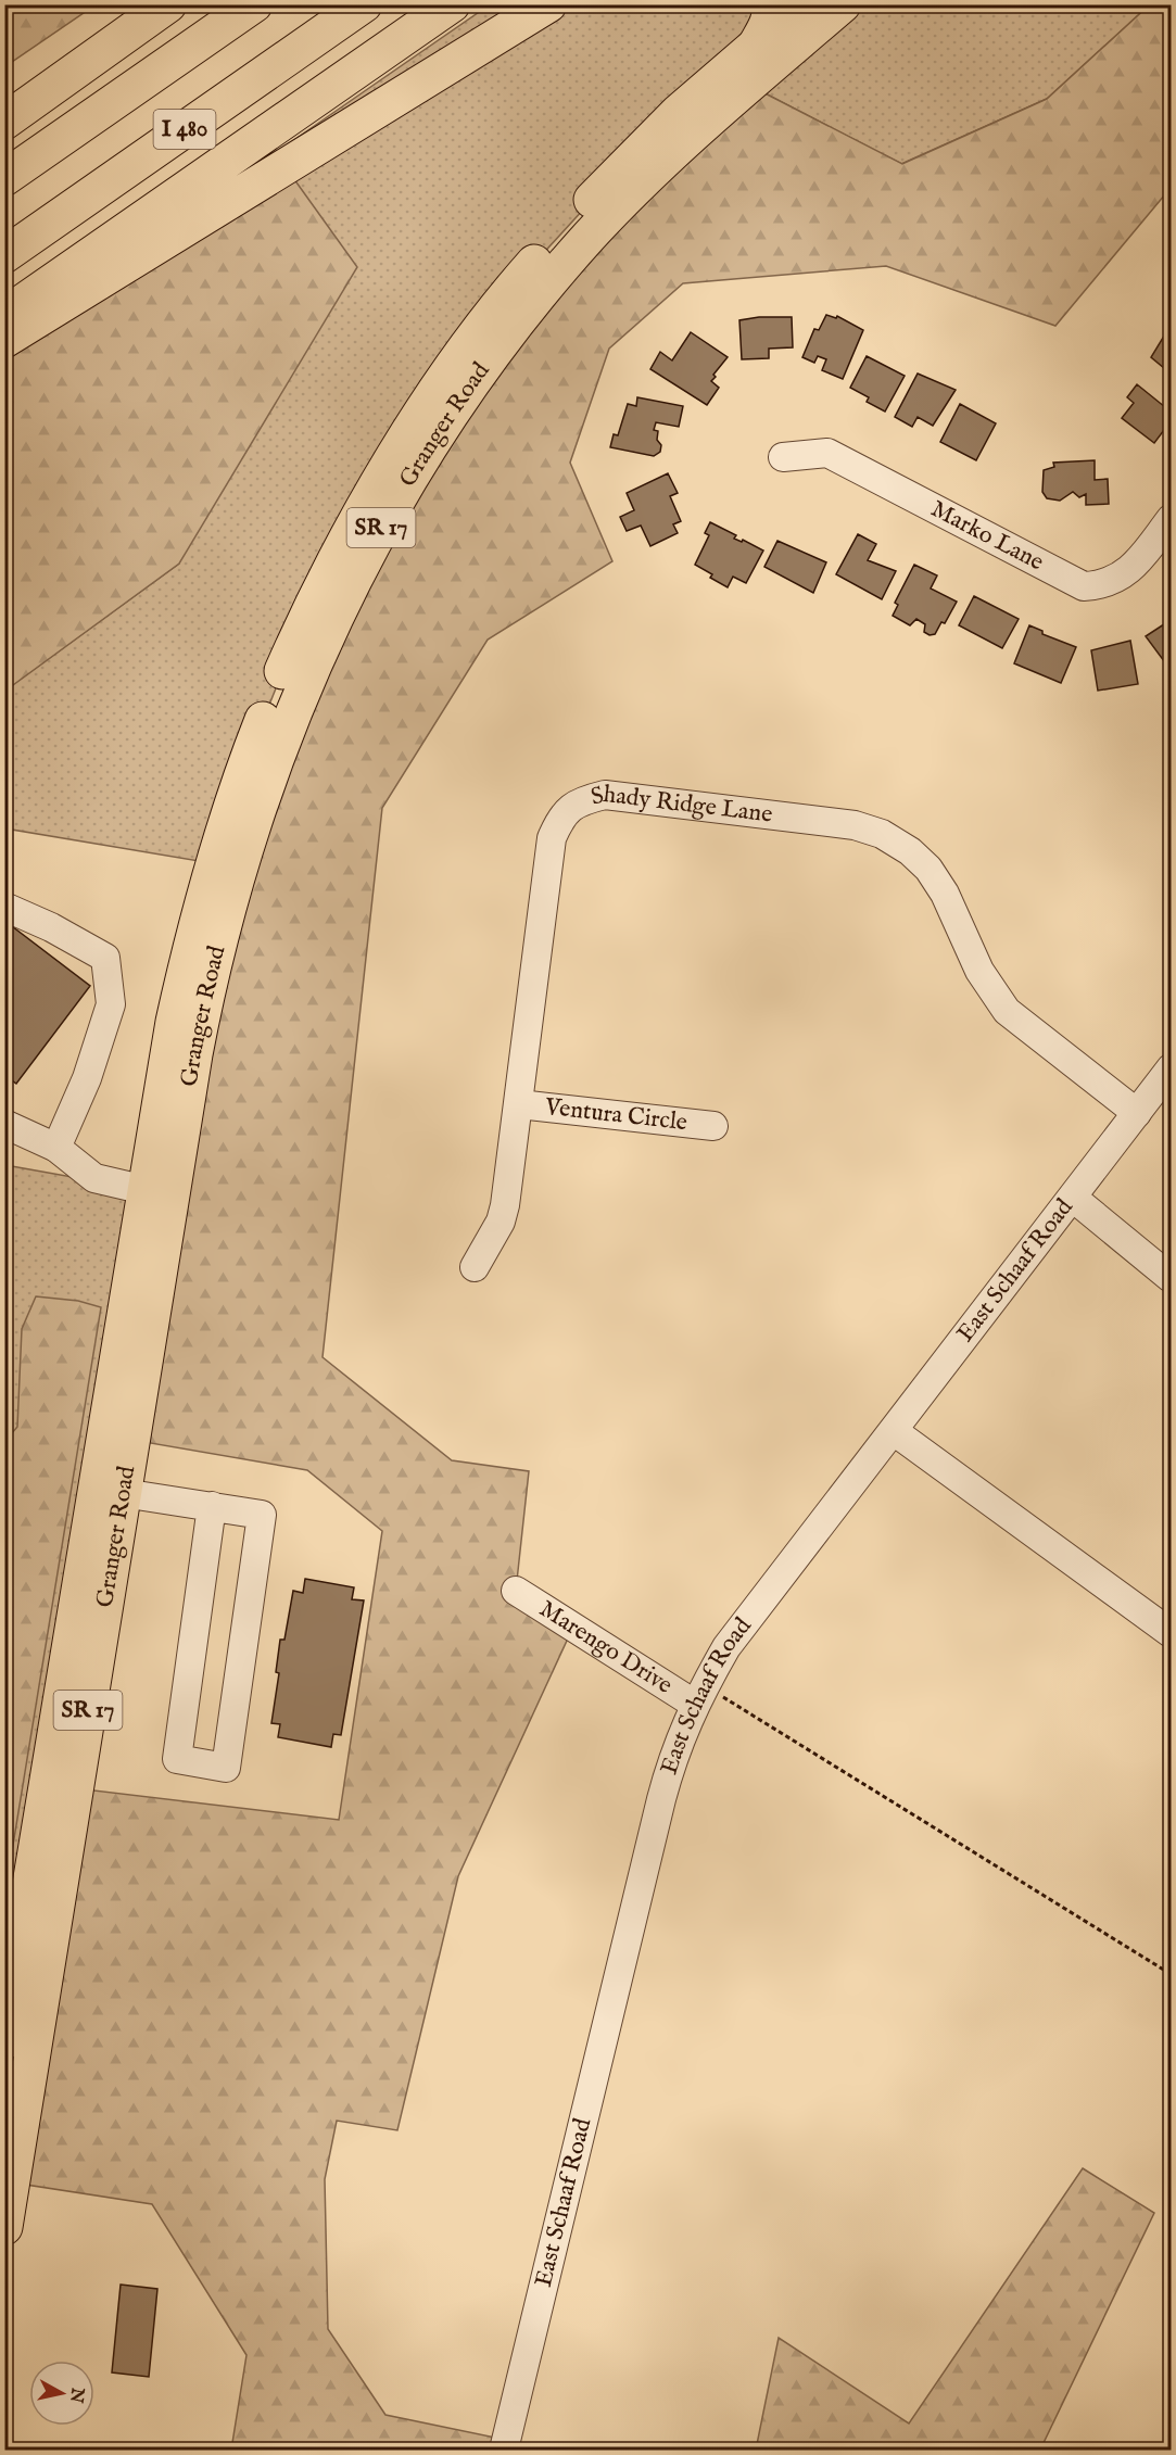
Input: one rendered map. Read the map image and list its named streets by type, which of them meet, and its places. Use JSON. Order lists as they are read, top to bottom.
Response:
{
  "streets": {
    "main road": ["I 480", "Granger Road", "SR 17"],
    "street": [
      "Marko Lane",
      "Shady Ridge Lane",
      "Ventura Circle",
      "East Schaaf Road",
      "Marengo Drive"
    ]
  },
  "crossings": [
    ["Shady Ridge Lane", "Ventura Circle"],
    ["Shady Ridge Lane", "East Schaaf Road"],
    ["East Schaaf Road", "Marengo Drive"]
  ],
  "north": "right"
}
